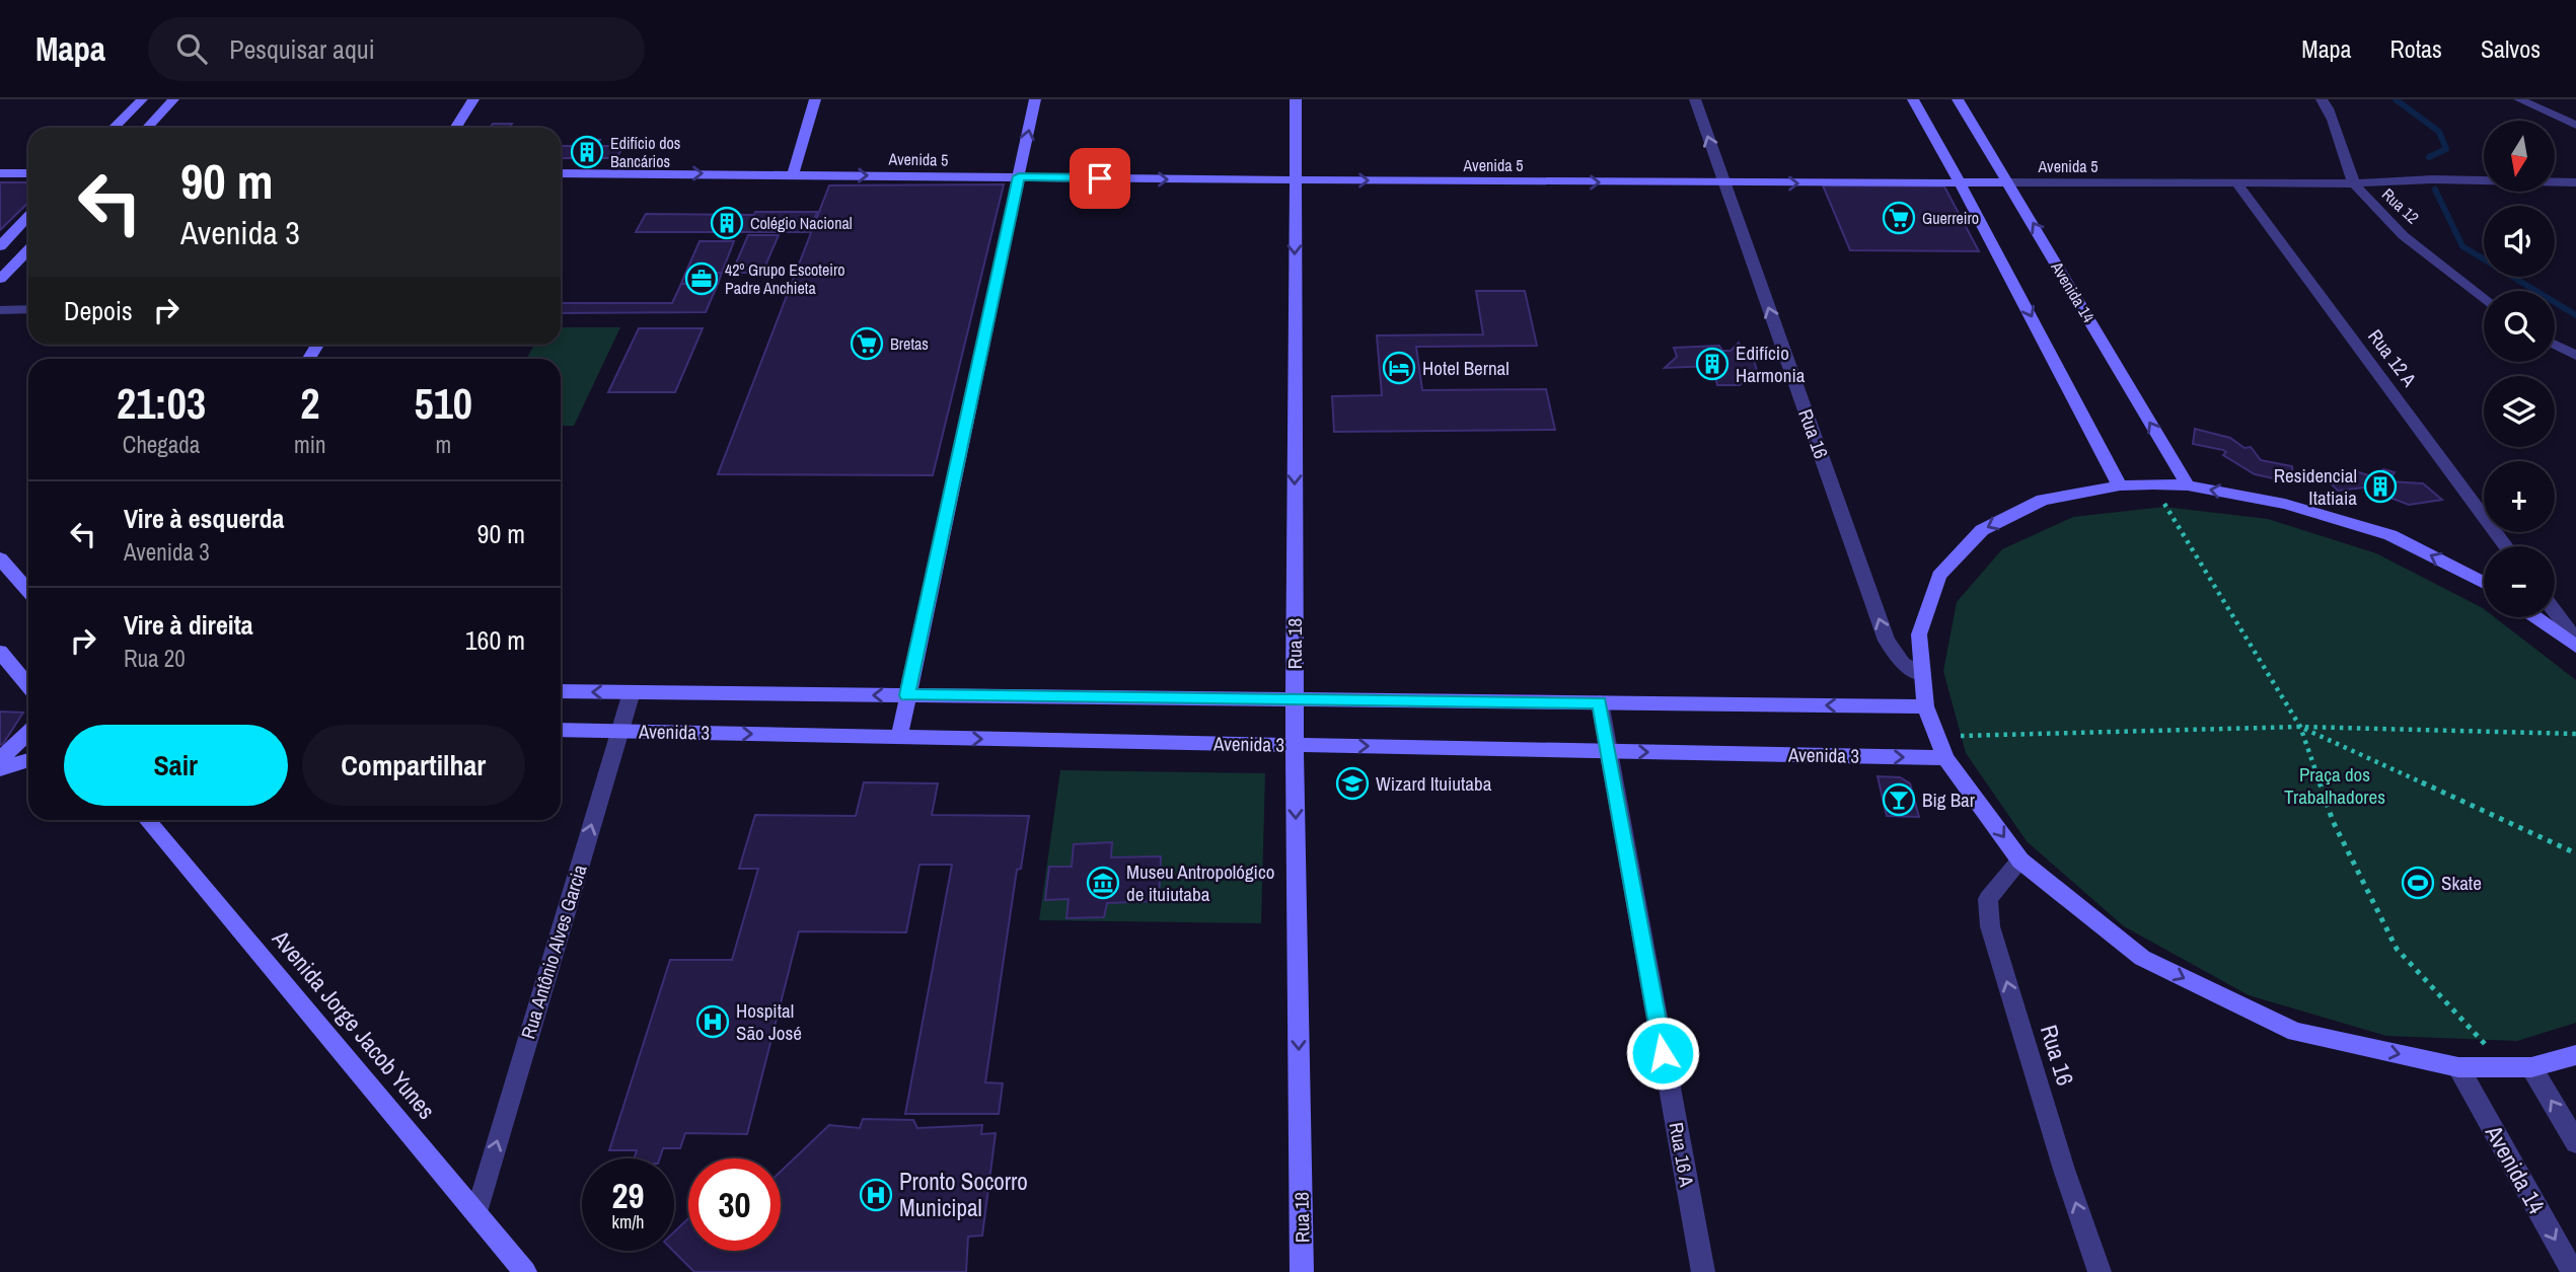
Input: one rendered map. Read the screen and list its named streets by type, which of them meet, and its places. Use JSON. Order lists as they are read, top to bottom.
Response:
{
  "streets": {
    "street": [
      "Avenida 5",
      "Rua 12",
      "Avenida 14",
      "Rua 12 A",
      "Rua 16",
      "Rua 18",
      "Avenida 3",
      "Rua Antônio Alves Garcia",
      "Avenida Jorge Jacob Yunes",
      "Rua 16 A"
    ]
  },
  "crossings": [
    ["Avenida 5", "Rua 12"],
    ["Avenida 5", "Avenida 14"],
    ["Avenida 5", "Rua 12 A"],
    ["Avenida 5", "Rua 16"],
    ["Avenida 5", "Rua 18"],
    ["Rua 18", "Avenida 3"],
    ["Avenida 3", "Rua Antônio Alves Garcia"],
    ["Avenida 3", "Rua 16 A"],
    ["Rua Antônio Alves Garcia", "Avenida Jorge Jacob Yunes"]
  ],
  "one_way": [
    "Avenida 5",
    "Rua 16",
    "Rua 18",
    "Rua Antônio Alves Garcia"
  ],
  "parks": ["Praça dos Trabalhadores"],
  "places": {
    "building": [
      "Edifício dos Bancários",
      "Colégio Nacional",
      "Edifício Harmonia",
      "Residencial Itatiaia"
    ],
    "supermarket": ["Guerreiro", "Bretas"],
    "office": ["42º Grupo Escoteiro Padre Anchieta"],
    "hotel": ["Hotel Bernal"],
    "school or university": ["Wizard Ituiutaba"],
    "bar": ["Big Bar"],
    "museum": ["Museu Antropológico de ituiutaba"],
    "sports": ["Skate"],
    "hospital": ["Hospital São José", "Pronto Socorro Municipal"]
  },
  "north": "bottom",
  "page": {
    "header": "Mapa",
    "search": "Pesquisar aqui",
    "nav": ["Mapa", "Rotas", "Salvos"],
    "map_buttons": ["+", "−"],
    "turn": ["90 m", "Avenida 3"],
    "then": "Depois",
    "eta": [
      "21:03",
      "Chegada",
      "2",
      "min",
      "510",
      "m"
    ],
    "list": [
      {
        "name": "Vire à esquerda",
        "note": "Avenida 3",
        "value": "90 m"
      },
      {
        "name": "Vire à direita",
        "note": "Rua 20",
        "value": "160 m"
      }
    ],
    "buttons": ["Sair", "Compartilhar"],
    "speed": "29 km/h",
    "limit": "30"
  }
}
